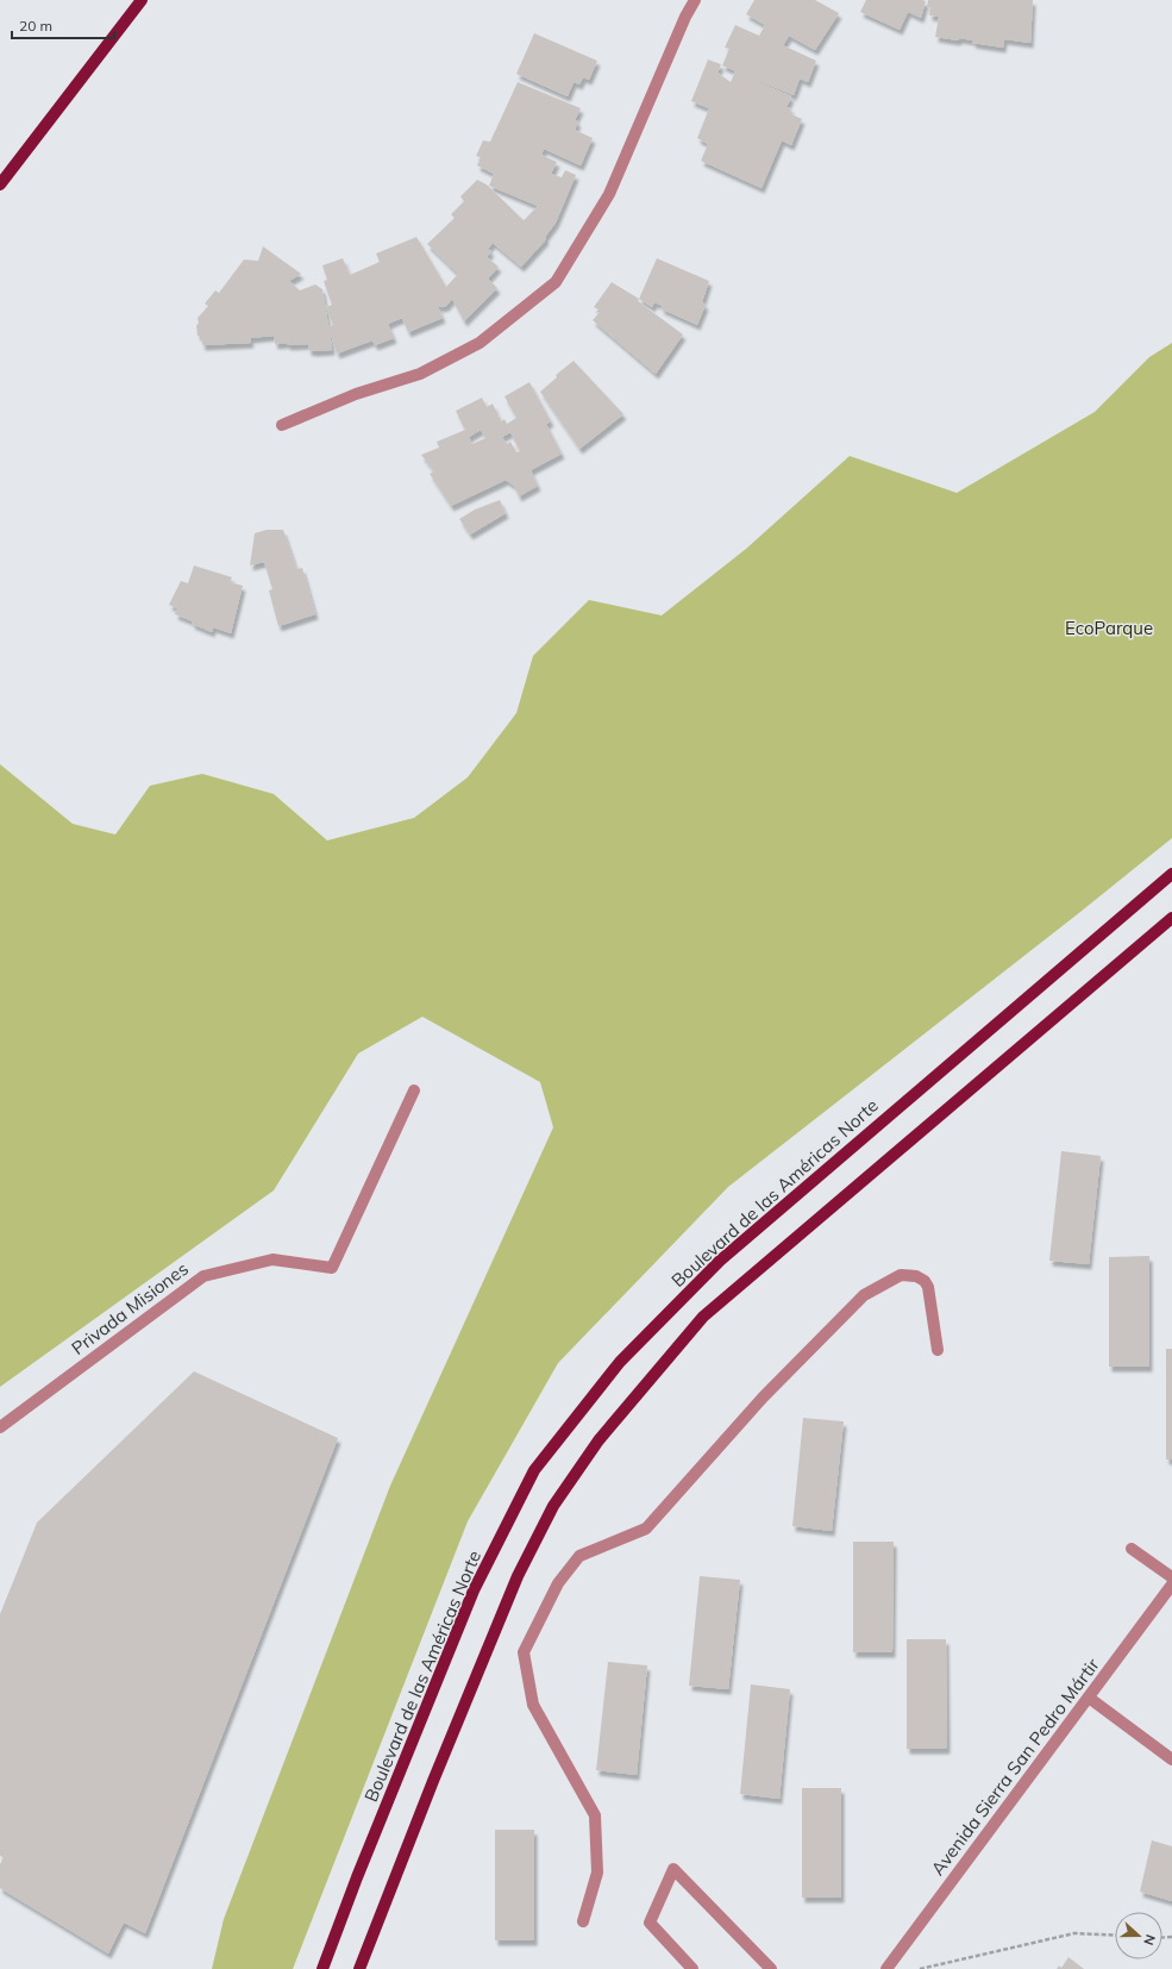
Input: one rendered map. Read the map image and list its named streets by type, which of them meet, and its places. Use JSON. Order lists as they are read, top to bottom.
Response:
{
  "streets": {
    "main road": ["Boulevard de las Américas Norte"],
    "street": ["Privada Misiones", "Avenida Sierra San Pedro Mártir"]
  },
  "parks": ["EcoParque"],
  "scale_bar": "20 m",
  "north": "right"
}
